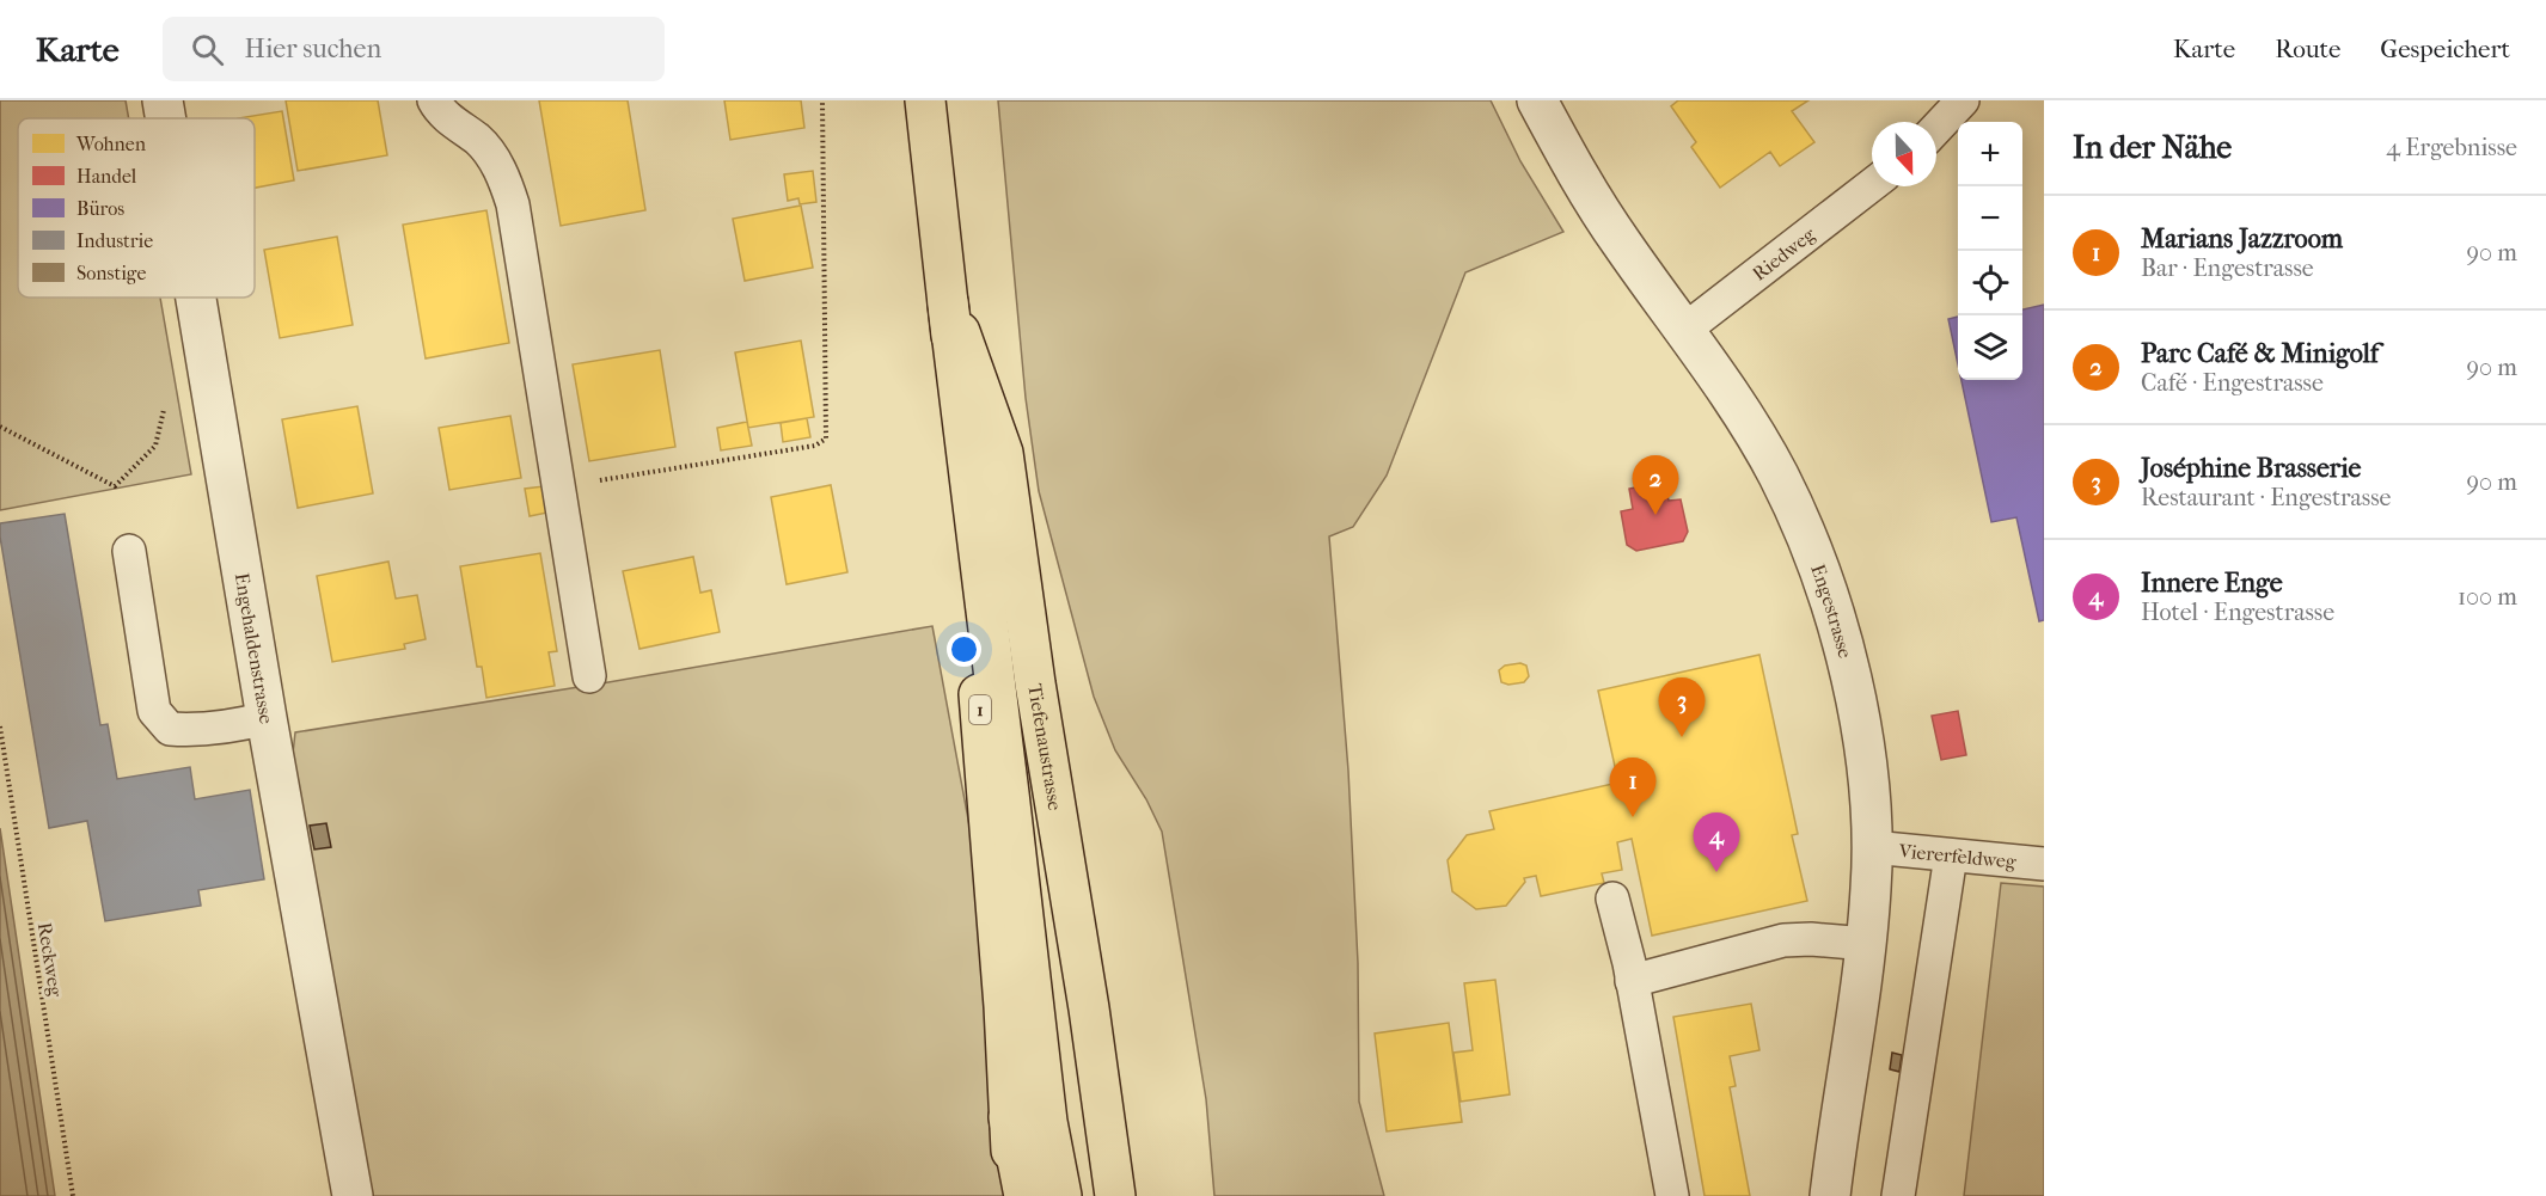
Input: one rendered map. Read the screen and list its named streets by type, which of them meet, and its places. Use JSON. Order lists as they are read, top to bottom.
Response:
{
  "streets": {
    "main road": ["1", "Tiefenaustrasse"],
    "street": ["Engestrasse", "Engehaldenstrasse"],
    "lane": ["Riedweg", "Viererfeldweg"],
    "path": ["Reckweg"]
  },
  "crossings": [
    ["Riedweg", "Engestrasse"],
    ["Engestrasse", "Viererfeldweg"]
  ],
  "legend": [
    "Wohnen",
    "Handel",
    "Büros",
    "Industrie",
    "Sonstige"
  ],
  "north": "bottom",
  "page": {
    "header": "Karte",
    "search": "Hier suchen",
    "nav": ["Karte", "Route", "Gespeichert"],
    "heading": ["In der Nähe", "4 Ergebnisse"],
    "map_buttons": ["+", "−"],
    "list": [
      {
        "mark": "1",
        "name": "Marians Jazzroom",
        "note": "Bar · Engestrasse",
        "value": "90 m"
      },
      {
        "mark": "2",
        "name": "Parc Café & Minigolf",
        "note": "Café · Engestrasse",
        "value": "90 m"
      },
      {
        "mark": "3",
        "name": "Joséphine Brasserie",
        "note": "Restaurant · Engestrasse",
        "value": "90 m"
      },
      {
        "mark": "4",
        "name": "Innere Enge",
        "note": "Hotel · Engestrasse",
        "value": "100 m"
      }
    ],
    "pins": [
      "2",
      "3",
      "1",
      "4"
    ]
  }
}
